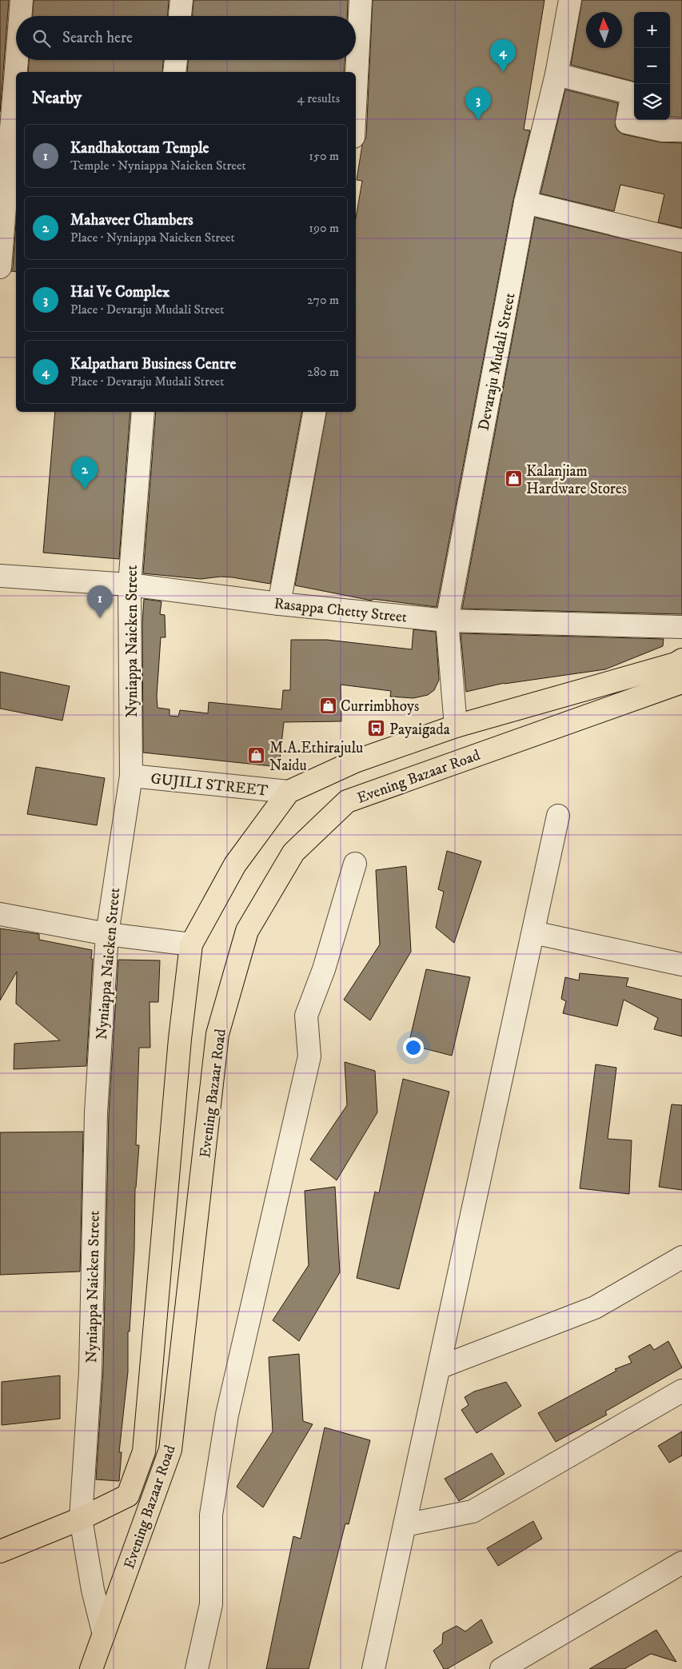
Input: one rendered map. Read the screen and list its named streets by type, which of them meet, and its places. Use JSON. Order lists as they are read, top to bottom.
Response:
{
  "streets": {
    "main road": ["Evening Bazaar Road"],
    "street": [
      "Devaraju Mudali Street",
      "Rasappa Chetty Street",
      "Nyniappa Naicken Street",
      "GUJILI STREET"
    ]
  },
  "crossings": [
    ["Devaraju Mudali Street", "Rasappa Chetty Street"],
    ["Devaraju Mudali Street", "Evening Bazaar Road"],
    ["Rasappa Chetty Street", "Nyniappa Naicken Street"],
    ["Nyniappa Naicken Street", "Evening Bazaar Road"],
    ["Nyniappa Naicken Street", "GUJILI STREET"],
    ["Evening Bazaar Road", "GUJILI STREET"]
  ],
  "places": {
    "shop": ["Kalanjiam Hardware Stores", "Currimbhoys", "M.A.Ethirajulu Naidu"],
    "bus stop": ["Payaigada"]
  },
  "north": "top",
  "page": {
    "map_buttons": ["+", "−"],
    "search": "Search here",
    "pins": [
      "4",
      "3",
      "2",
      "1"
    ],
    "heading": ["Nearby", "4 results"],
    "list": [
      {
        "mark": "1",
        "name": "Kandhakottam Temple",
        "note": "Temple · Nyniappa Naicken Street",
        "value": "150 m"
      },
      {
        "mark": "2",
        "name": "Mahaveer Chambers",
        "note": "Place · Nyniappa Naicken Street",
        "value": "190 m"
      },
      {
        "mark": "3",
        "name": "Hai Ve Complex",
        "note": "Place · Devaraju Mudali Street",
        "value": "270 m"
      },
      {
        "mark": "4",
        "name": "Kalpatharu Business Centre",
        "note": "Place · Devaraju Mudali Street",
        "value": "280 m"
      }
    ]
  }
}
